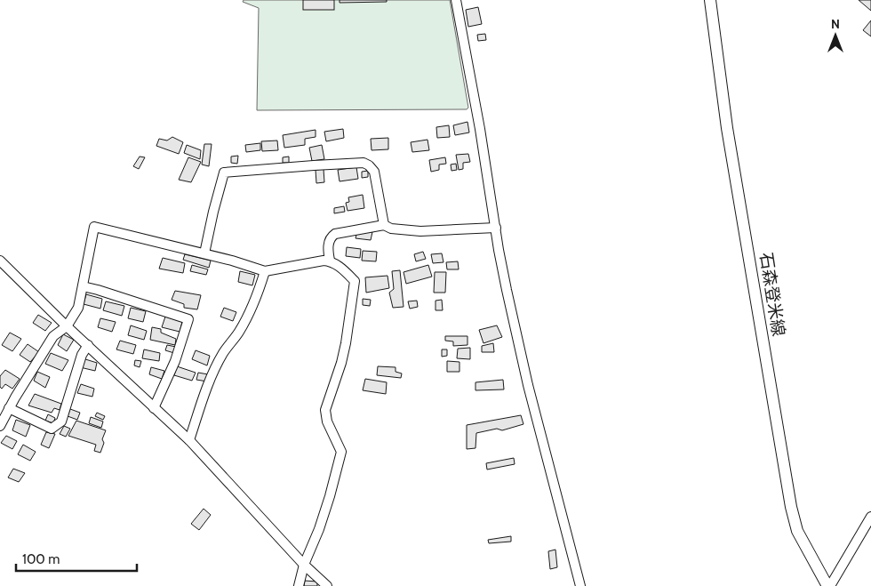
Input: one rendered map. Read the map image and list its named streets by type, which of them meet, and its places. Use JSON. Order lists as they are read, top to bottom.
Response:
{
  "streets": {
    "main road": ["石森登米線"]
  },
  "scale_bar": "100 m",
  "north": "top"
}
